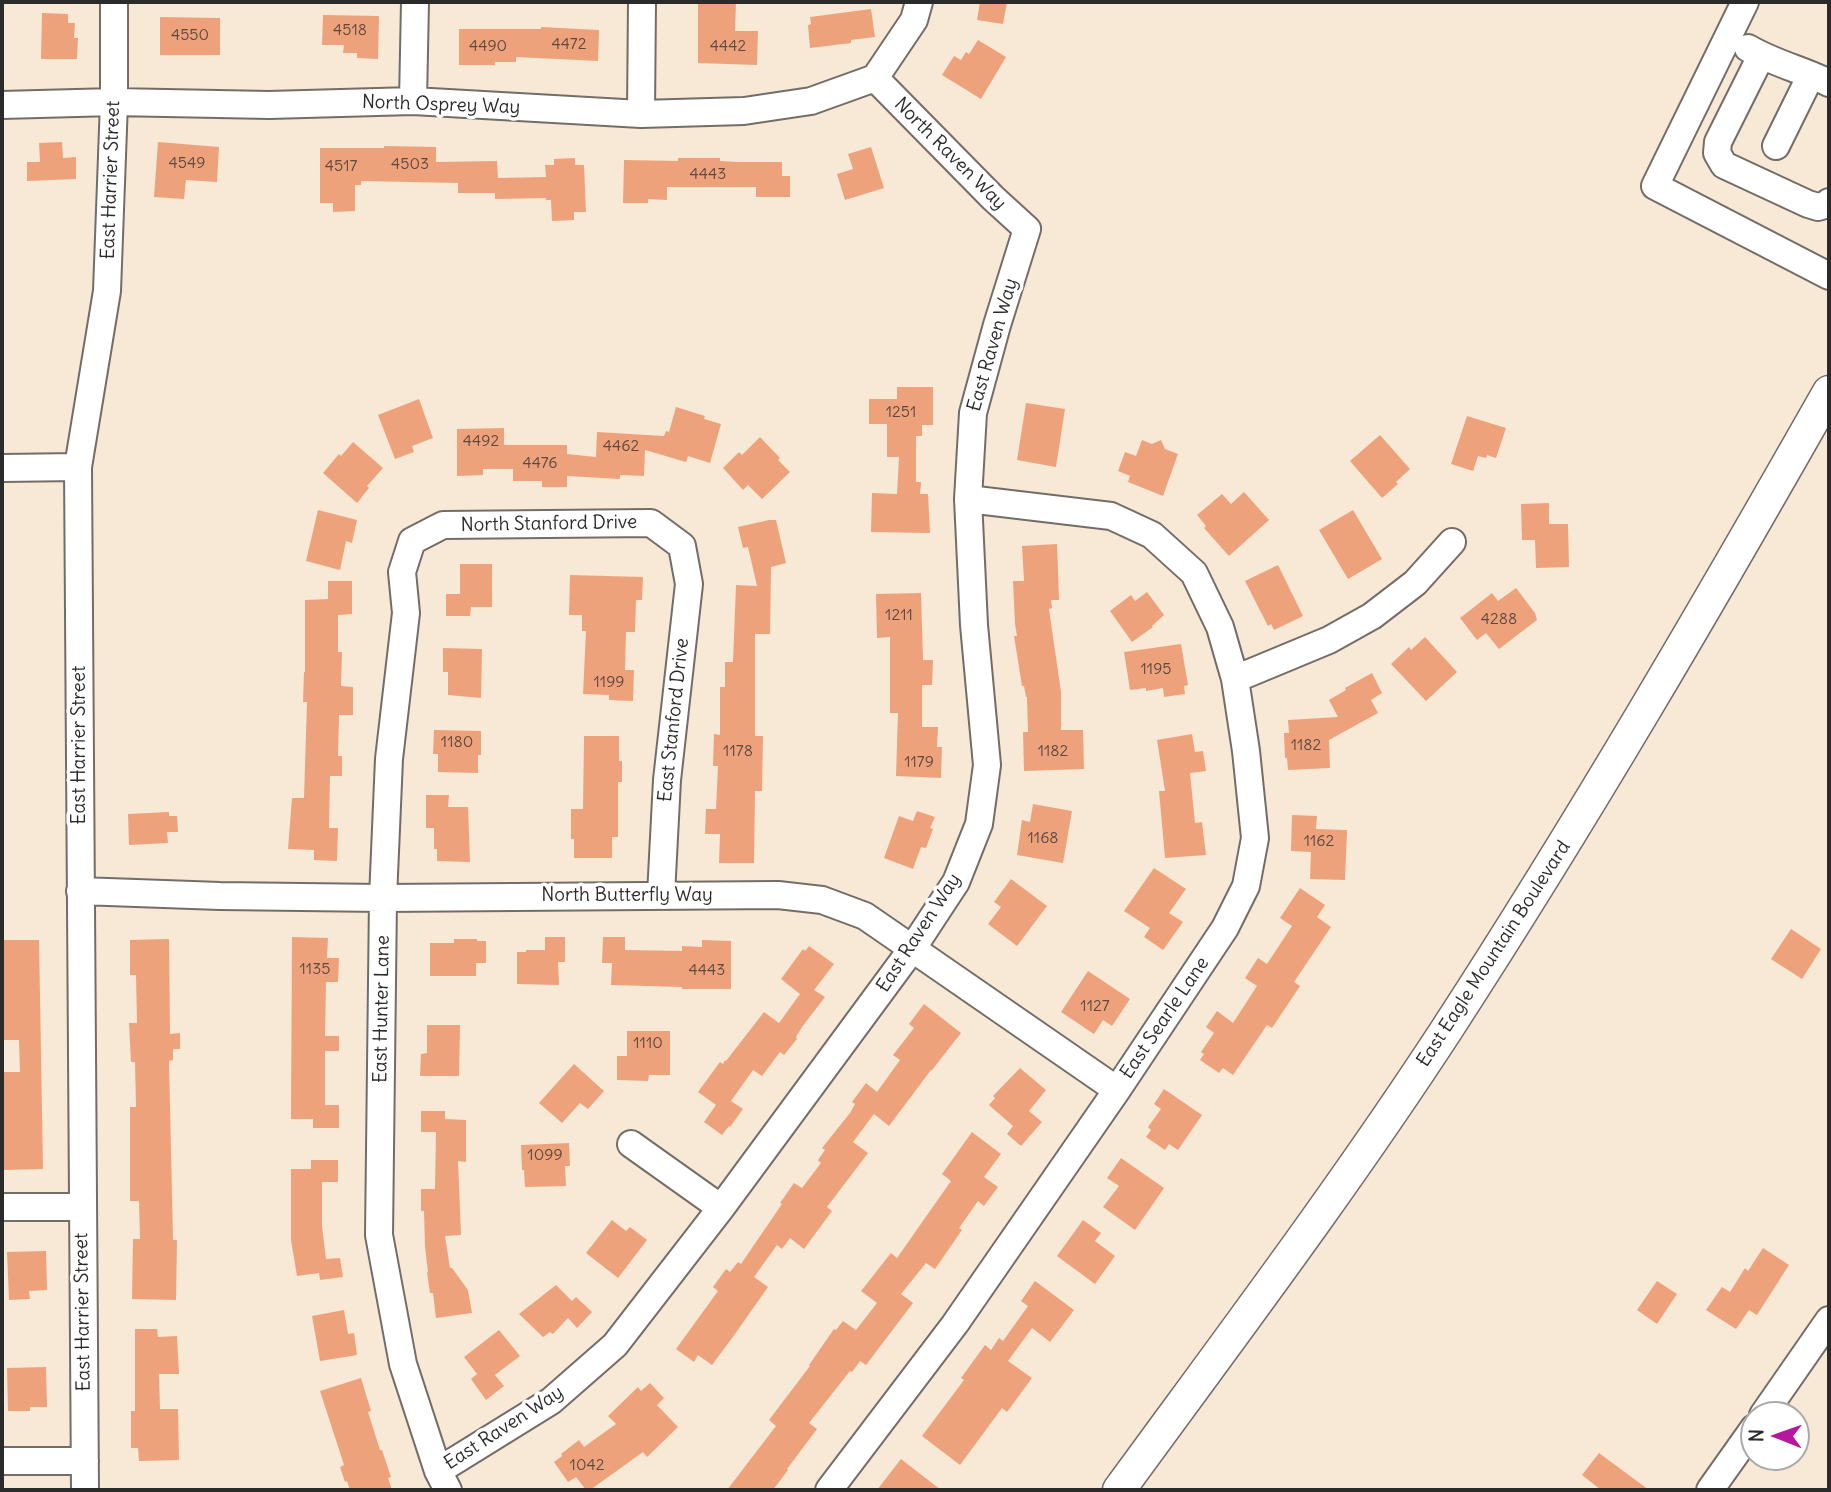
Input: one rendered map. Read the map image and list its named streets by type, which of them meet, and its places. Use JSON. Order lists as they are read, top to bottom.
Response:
{
  "streets": {
    "main road": ["East Eagle Mountain Boulevard"],
    "street": [
      "North Osprey Way",
      "North Raven Way",
      "East Harrier Street",
      "East Raven Way",
      "North Stanford Drive",
      "East Stanford Drive",
      "North Butterfly Way",
      "East Hunter Lane",
      "East Searle Lane"
    ]
  },
  "crossings": [
    ["North Osprey Way", "North Raven Way"],
    ["North Osprey Way", "East Harrier Street"],
    ["North Raven Way", "East Raven Way"],
    ["East Harrier Street", "North Butterfly Way"],
    ["East Raven Way", "North Butterfly Way"],
    ["East Raven Way", "East Hunter Lane"],
    ["East Raven Way", "East Searle Lane"],
    ["North Stanford Drive", "East Stanford Drive"],
    ["North Stanford Drive", "East Hunter Lane"],
    ["East Stanford Drive", "North Butterfly Way"],
    ["North Butterfly Way", "East Hunter Lane"],
    ["North Butterfly Way", "East Searle Lane"]
  ],
  "house_numbers": [
    "4518",
    "4550",
    "4472",
    "4490",
    "4442",
    "4549",
    "4503",
    "4517",
    "4443",
    "1251",
    "4492",
    "4462",
    "4476",
    "1211",
    "4288",
    "1195",
    "1199",
    "1180",
    "1182",
    "1178",
    "1182",
    "1179",
    "1168",
    "1162",
    "1135",
    "4443",
    "1127",
    "1110",
    "1099",
    "1042"
  ],
  "north": "left"
}
